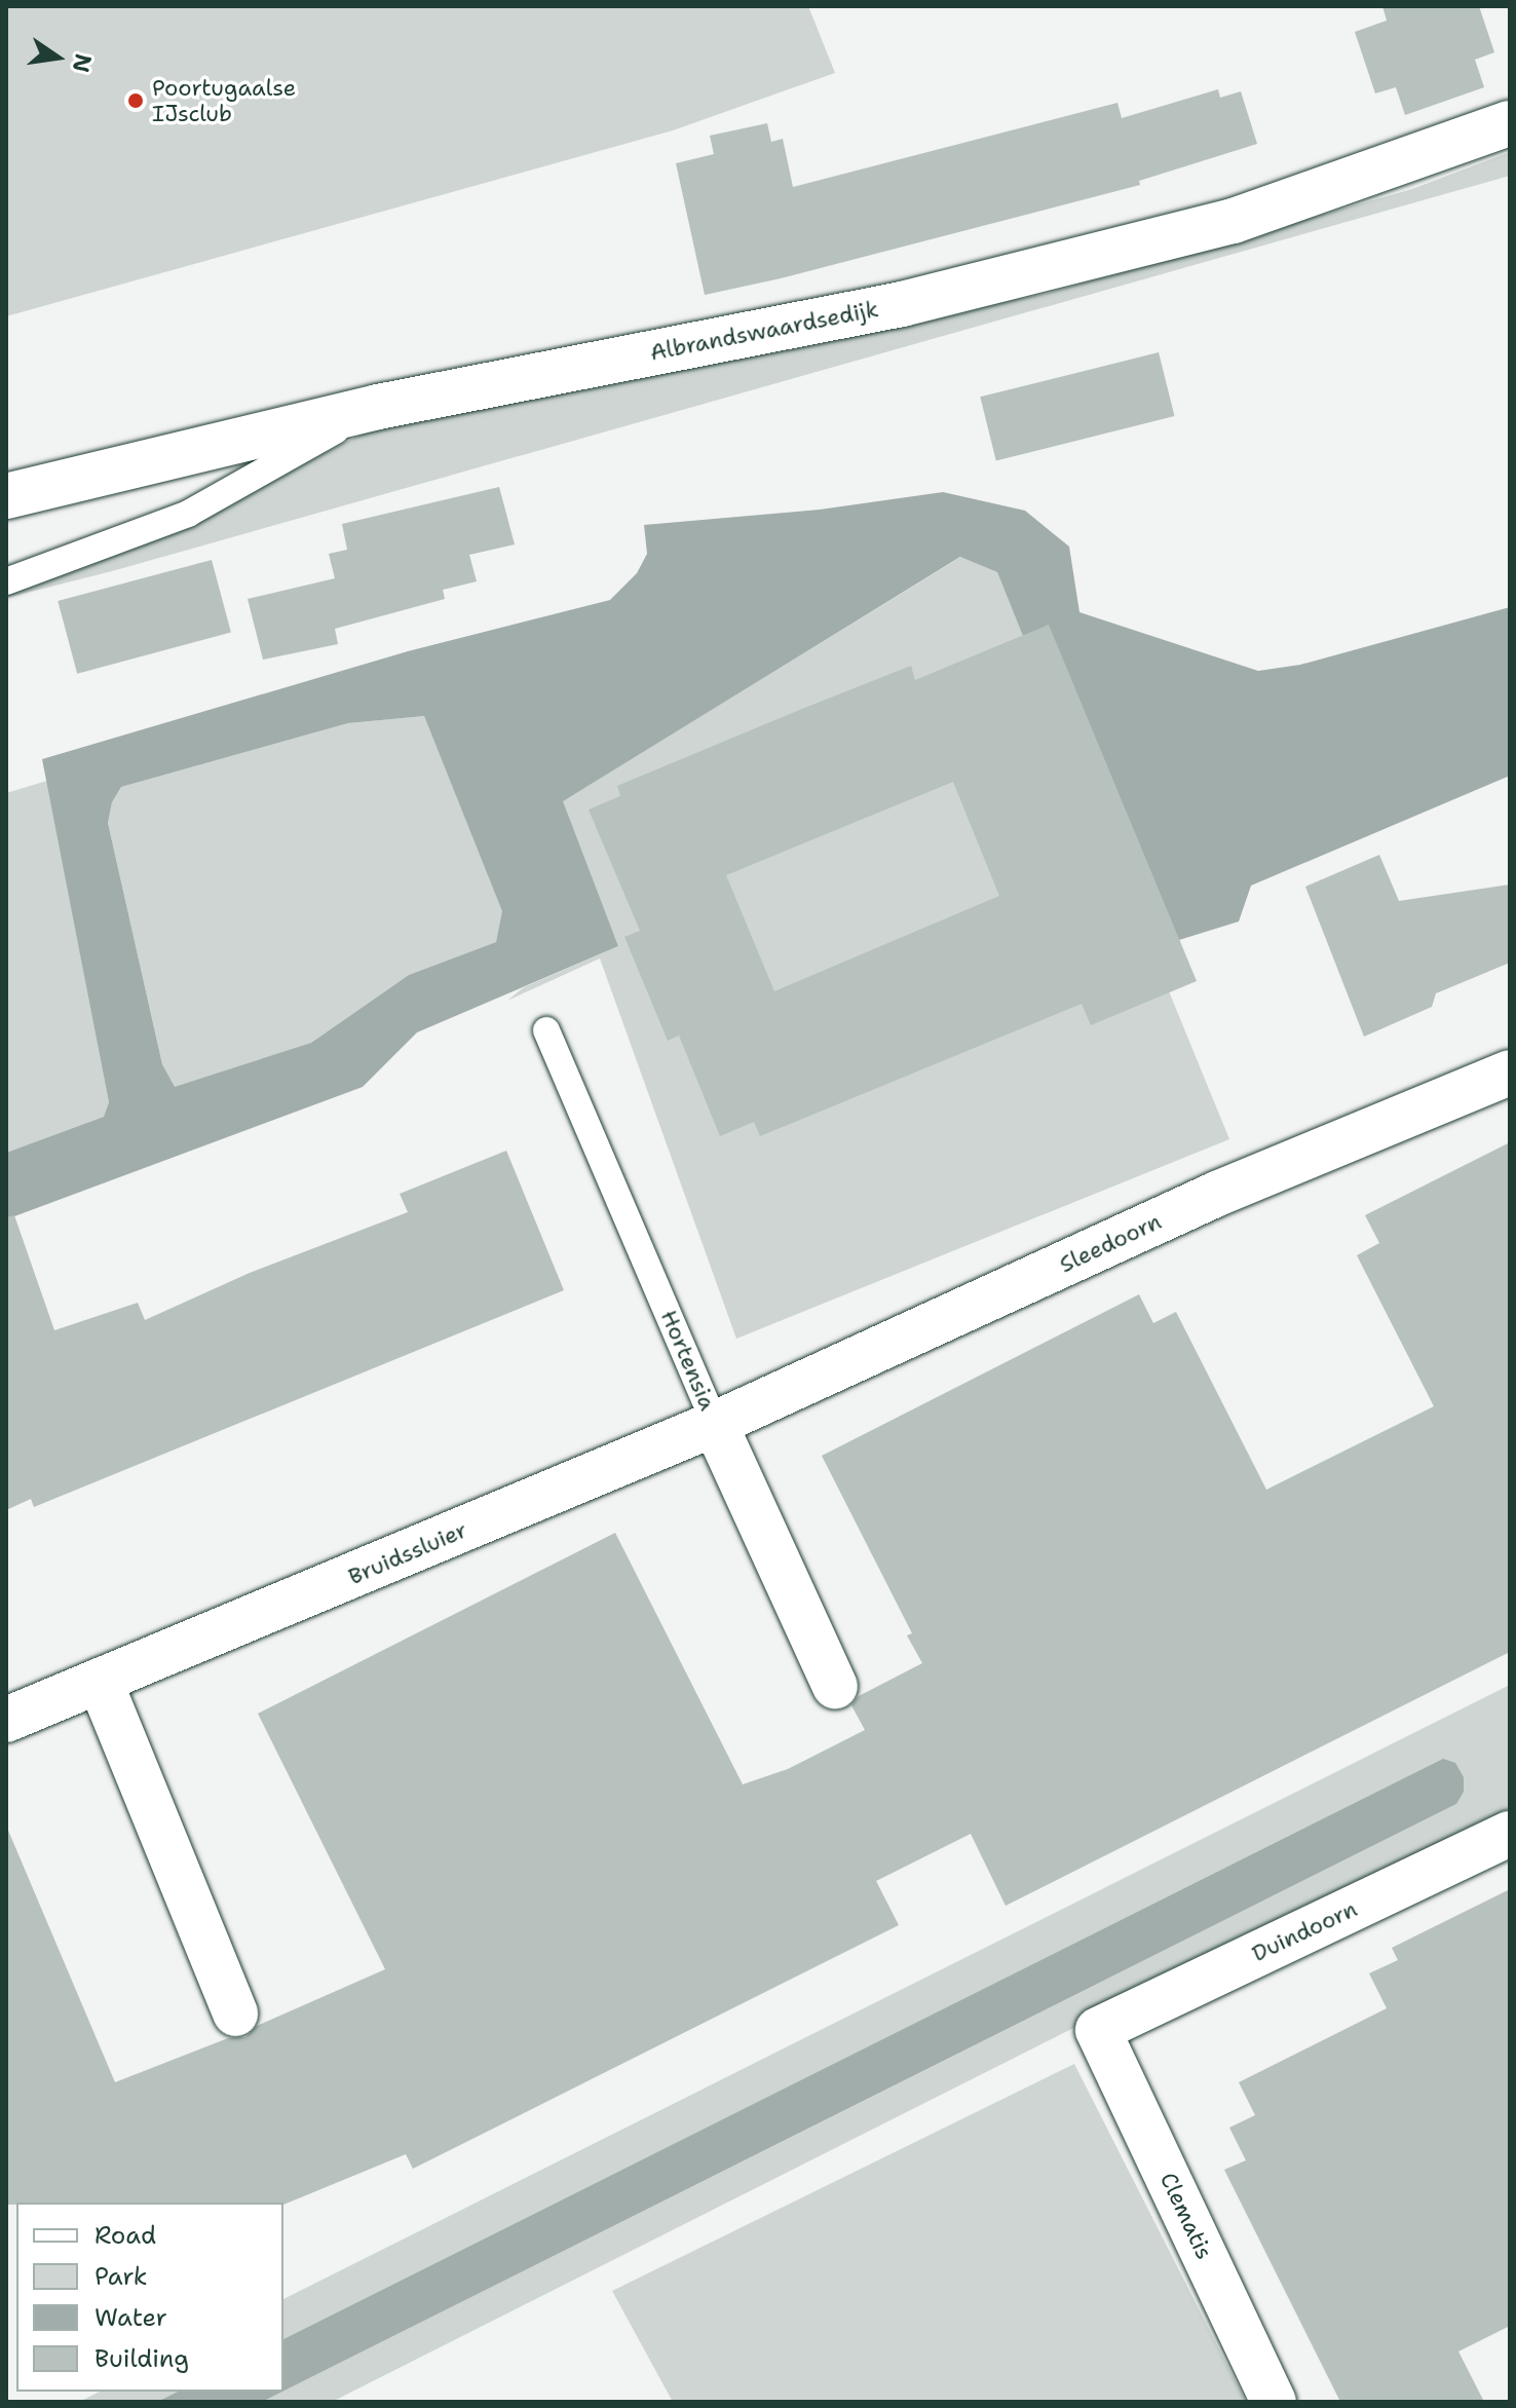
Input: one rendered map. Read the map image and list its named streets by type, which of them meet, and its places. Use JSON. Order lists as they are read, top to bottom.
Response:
{
  "streets": {
    "street": [
      "Albrandswaardsedijk",
      "Sleedoorn",
      "Hortensia",
      "Bruidssluier",
      "Duindoorn",
      "Clematis"
    ]
  },
  "crossings": [
    ["Sleedoorn", "Hortensia"],
    ["Sleedoorn", "Bruidssluier"],
    ["Hortensia", "Bruidssluier"],
    ["Duindoorn", "Clematis"]
  ],
  "places": ["Poortugaalse IJsclub"],
  "legend": [
    "Road",
    "Park",
    "Water",
    "Building"
  ],
  "north": "right"
}
